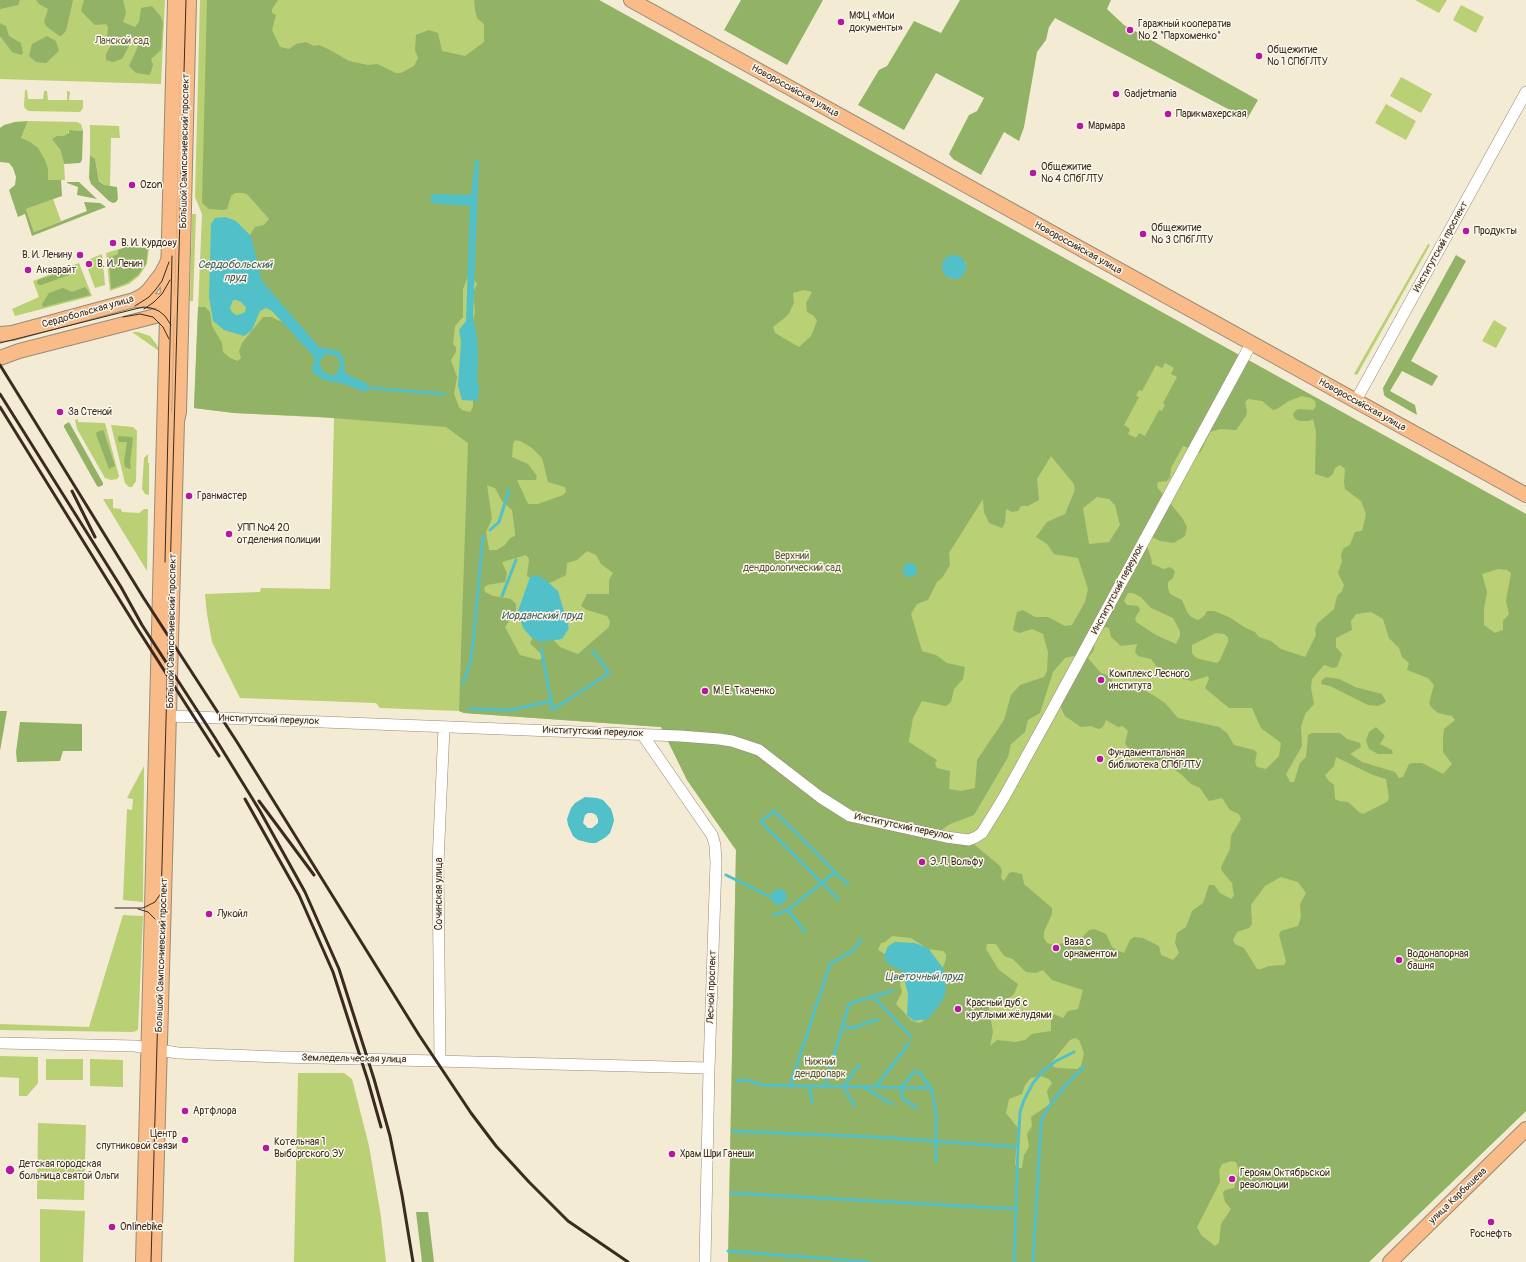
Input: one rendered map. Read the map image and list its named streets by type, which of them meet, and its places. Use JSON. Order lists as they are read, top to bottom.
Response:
{
  "streets": {
    "main road": [
      "Новороссийская улица",
      "Большой Сампсониевский проспект",
      "Сердобольская улица",
      "улица Карбышева"
    ],
    "street": [
      "Институтский проспект",
      "Институтский переулок",
      "Сочинская улица",
      "Лесной проспект",
      "Земледельческая улица"
    ]
  },
  "crossings": [
    ["Новороссийская улица", "Институтский проспект"],
    ["Новороссийская улица", "Институтский переулок"],
    ["Большой Сампсониевский проспект", "Сердобольская улица"],
    ["Большой Сампсониевский проспект", "Институтский переулок"],
    ["Большой Сампсониевский проспект", "Земледельческая улица"],
    ["Институтский переулок", "Сочинская улица"],
    ["Институтский переулок", "Лесной проспект"],
    ["Сочинская улица", "Земледельческая улица"],
    ["Лесной проспект", "Земледельческая улица"]
  ],
  "water": ["Сердобольский пруд", "Иорданский пруд", "Цветочный пруд"],
  "parks": ["Ланской сад", "Верхний дендрологический сад", "Нижний дендропарк"],
  "places": [
    "МФЦ «Мои документы»",
    "Гаражный кооператив № 2 \"Пархоменко\"",
    "Общежитие № 1 СПбГЛТУ",
    "Gadjetmania",
    "Парикмахерская",
    "Мармара",
    "Общежитие № 4 СПбГЛТУ",
    "Ozon",
    "Продукты",
    "Общежитие № 3 СПбГЛТУ",
    "В. И. Курдову",
    "В. И. Ленину",
    "В. И. Ленин",
    "Акварайт",
    "За Стеной",
    "Гранмастер",
    "УПП №4 20 отделения полиции",
    "Комплекс Лесного института",
    "М. Е. Ткаченко",
    "Фундаментальная библиотека СПбГЛТУ",
    "Э. Л. Вольфу",
    "Лукойл",
    "Ваза с орнаментом",
    "Водонапорная башня",
    "Красный дуб с круглыми жёлудями",
    "Артфлора",
    "Центр спутниковой связи",
    "Котельная 1 Выборгского ЭУ",
    "Храм Шри Ганеши",
    "Детская городская больница святой Ольги",
    "Героям Октябрьской революции",
    "Роснефть",
    "Onlinebike"
  ]
}
